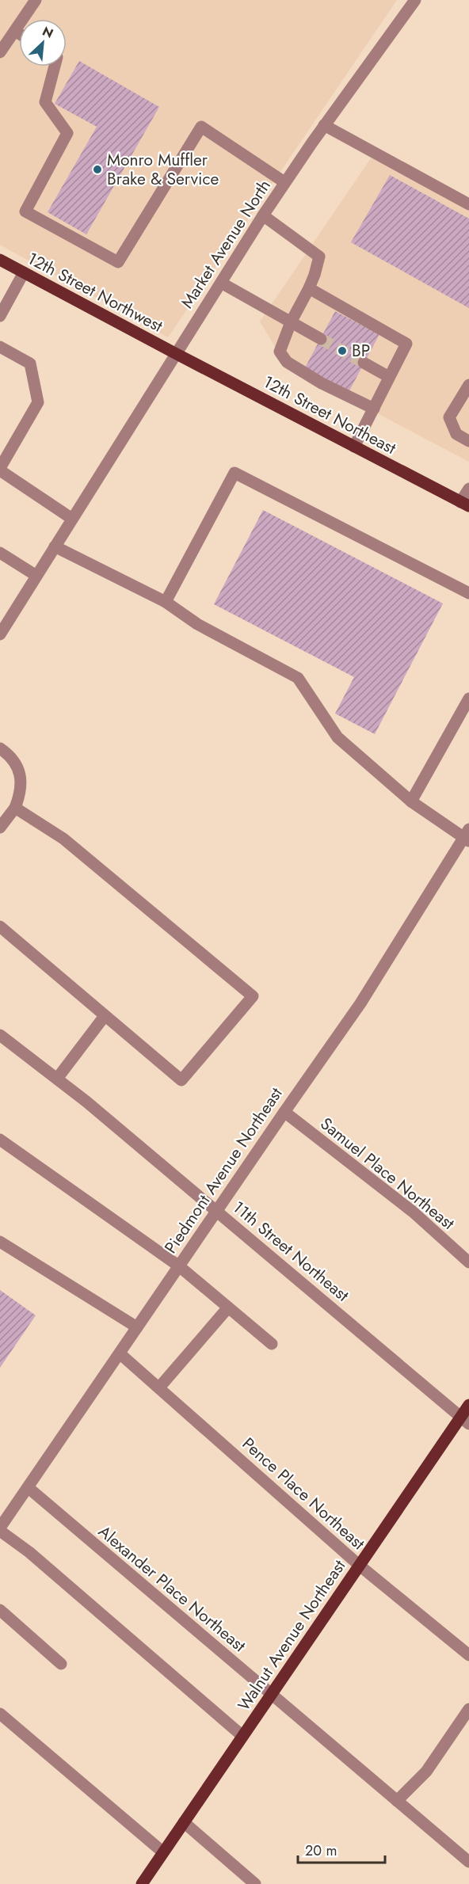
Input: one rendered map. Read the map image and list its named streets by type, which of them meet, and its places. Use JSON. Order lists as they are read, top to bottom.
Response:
{
  "streets": {
    "main road": ["12th Street Northwest", "12th Street Northeast", "Walnut Avenue Northeast"],
    "street": [
      "Market Avenue North",
      "Piedmont Avenue Northeast",
      "Samuel Place Northeast",
      "11th Street Northeast",
      "Pence Place Northeast",
      "Alexander Place Northeast"
    ]
  },
  "crossings": [
    ["Market Avenue North", "12th Street Northwest"],
    ["Market Avenue North", "12th Street Northeast"],
    ["12th Street Northwest", "12th Street Northeast"],
    ["Piedmont Avenue Northeast", "Samuel Place Northeast"],
    ["Piedmont Avenue Northeast", "11th Street Northeast"],
    ["Piedmont Avenue Northeast", "Pence Place Northeast"],
    ["Piedmont Avenue Northeast", "Alexander Place Northeast"],
    ["11th Street Northeast", "Walnut Avenue Northeast"],
    ["Pence Place Northeast", "Walnut Avenue Northeast"],
    ["Alexander Place Northeast", "Walnut Avenue Northeast"]
  ],
  "places": ["Monro Muffler Brake & Service", "BP"],
  "scale_bar": "20 m",
  "north": "top right"
}
